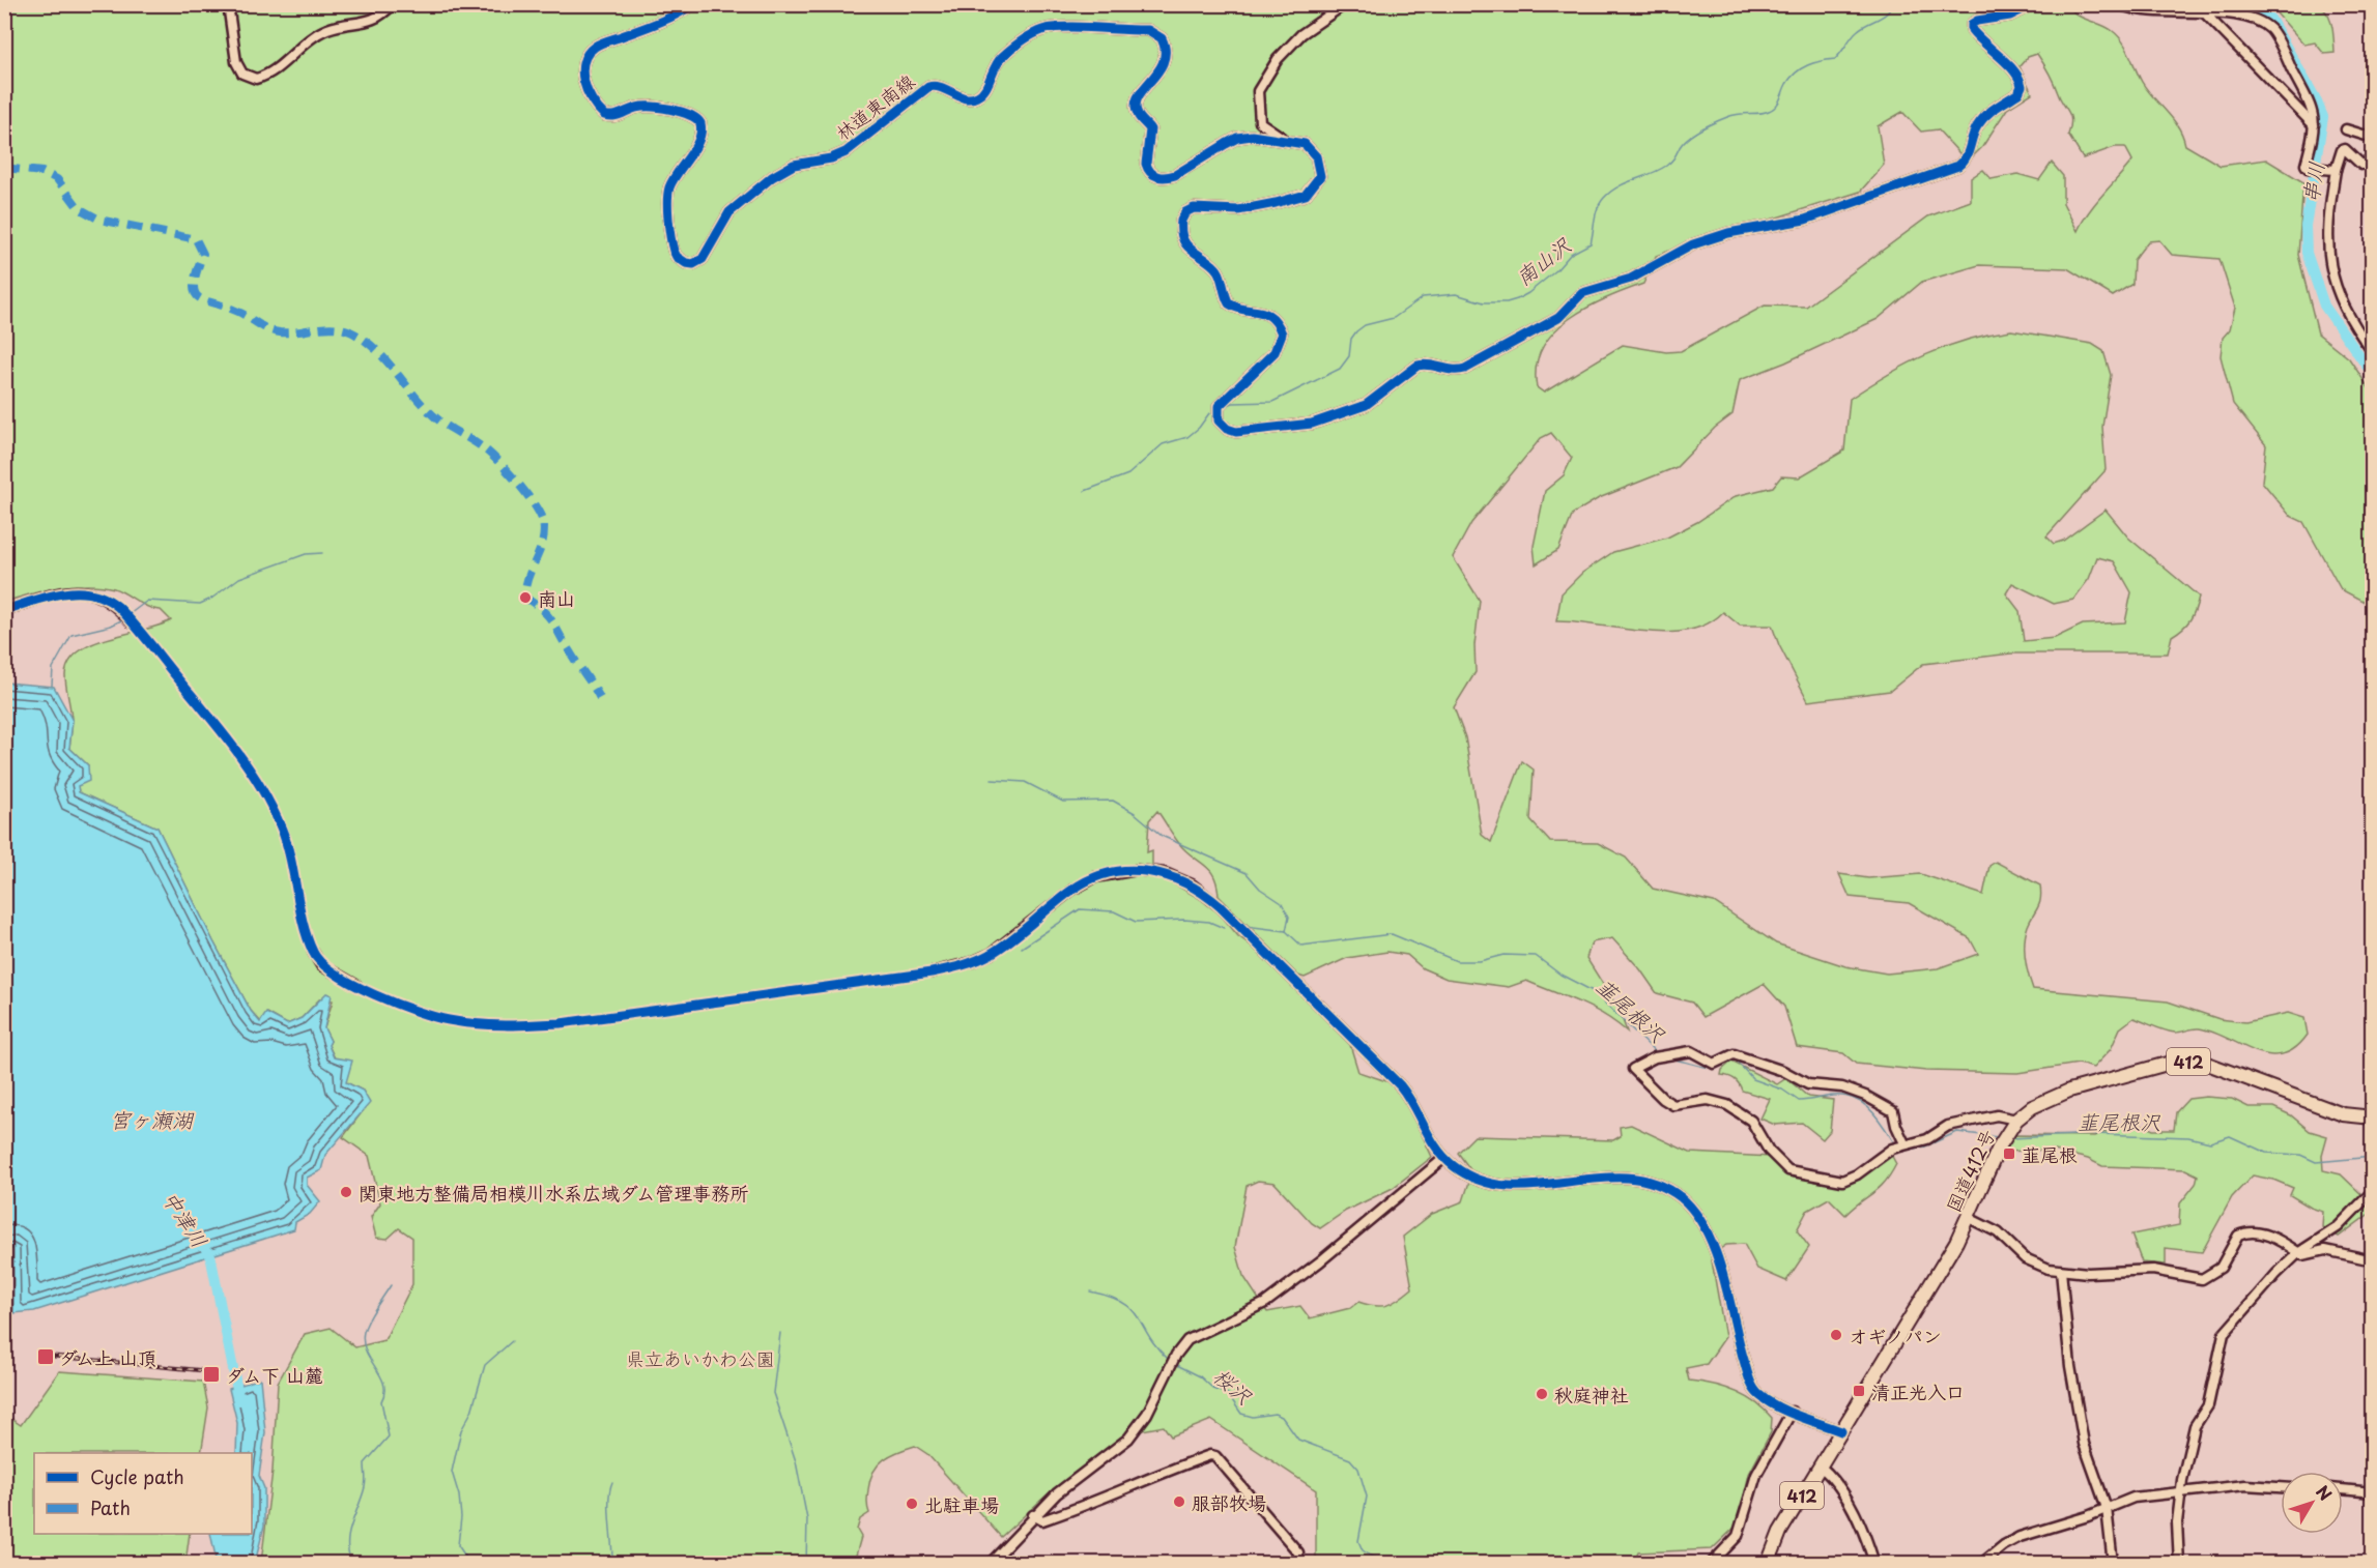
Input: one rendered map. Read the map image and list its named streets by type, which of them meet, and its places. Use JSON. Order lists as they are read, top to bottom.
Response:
{
  "streets": {
    "highway": ["412", "国道412号"],
    "street": ["林道東南線"]
  },
  "water": [
    "串川",
    "南山沢",
    "韮尾根沢",
    "宮ヶ瀬湖",
    "中津川",
    "桜沢"
  ],
  "parks": ["県立あいかわ公園"],
  "places": {
    "other": [
      "南山",
      "関東地方整備局相模川水系広域ダム管理事務所",
      "オギノパン",
      "秋庭神社",
      "服部牧場",
      "北駐車場"
    ],
    "transit": [
      "韮尾根",
      "ダム上 山頂",
      "ダム下 山麓",
      "清正光入口"
    ]
  },
  "legend": ["Cycle path", "Path"],
  "north": "top right"
}
